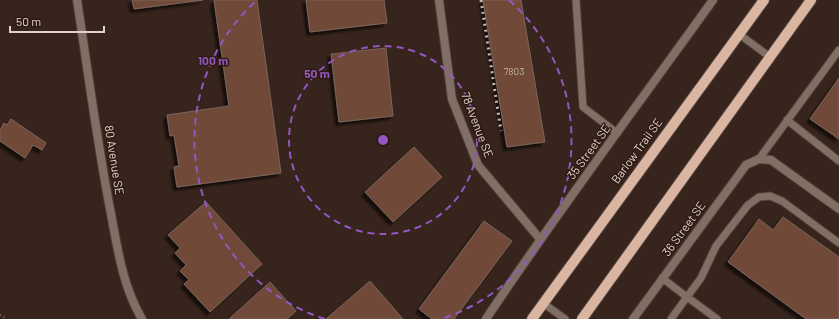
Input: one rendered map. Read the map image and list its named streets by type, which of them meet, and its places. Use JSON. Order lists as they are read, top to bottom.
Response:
{
  "streets": {
    "main road": ["Barlow Trail SE"],
    "street": [
      "78 Avenue SE",
      "35 Street SE",
      "80 Avenue SE",
      "36 Street SE"
    ]
  },
  "crossings": [
    ["78 Avenue SE", "35 Street SE"]
  ],
  "house_numbers": ["7803"],
  "scale_bar": "50 m",
  "rings": ["100 m", "50 m"]
}
